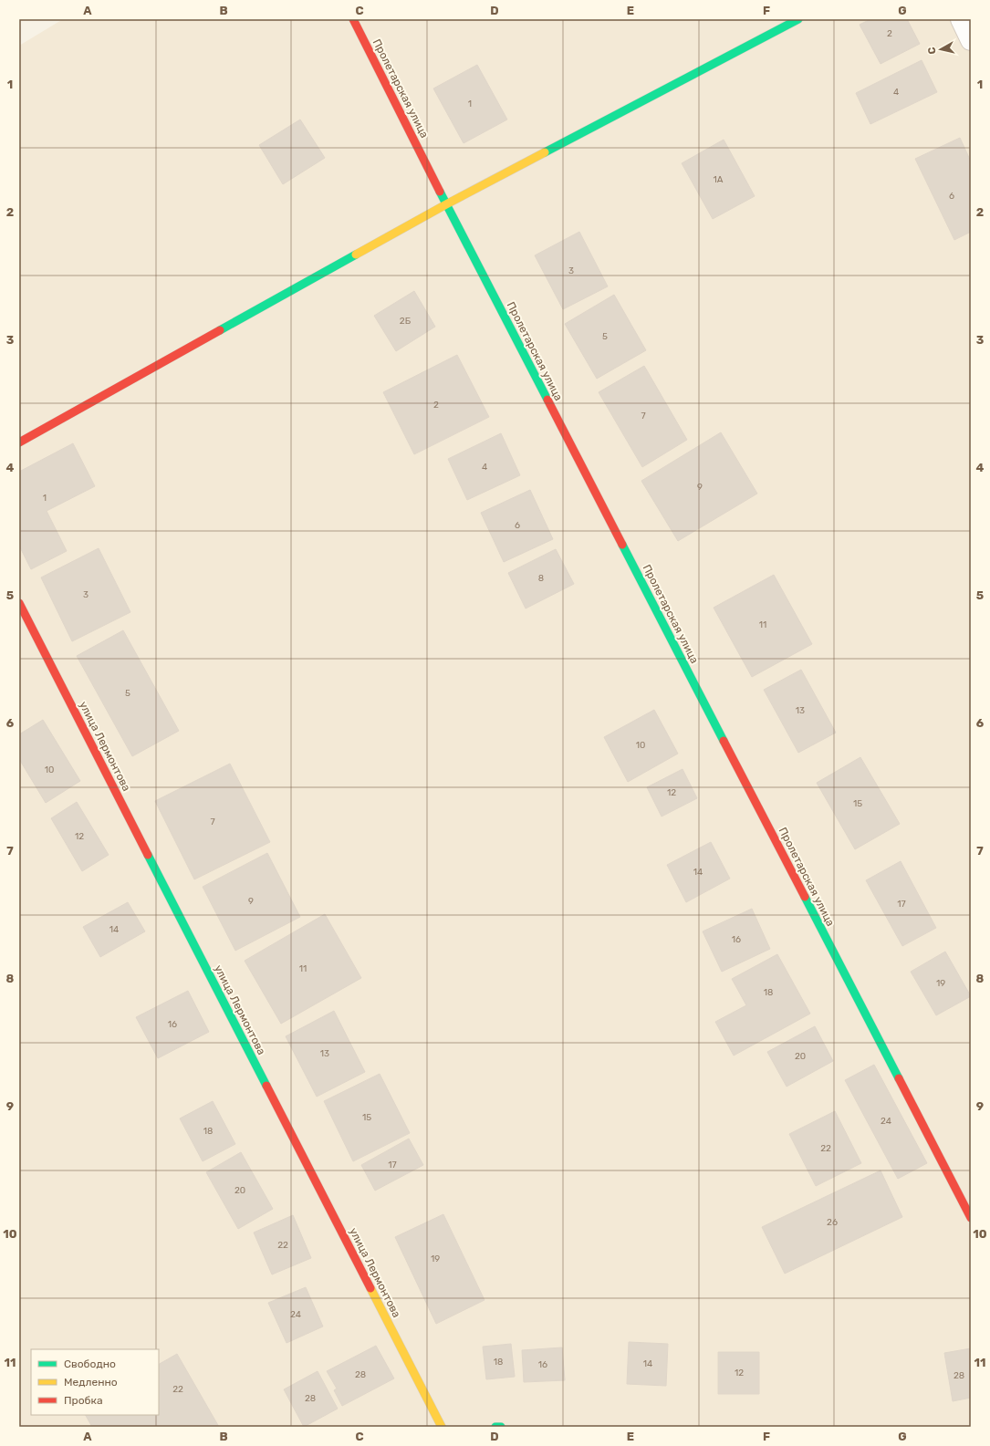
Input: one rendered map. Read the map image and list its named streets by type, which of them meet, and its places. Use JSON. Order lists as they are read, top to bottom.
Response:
{
  "streets": {
    "street": ["Пролетарская улица", "улица Лермонтова"]
  },
  "house_numbers": [
    "2",
    "4",
    "1",
    "1А",
    "6",
    "3",
    "2Б",
    "5",
    "2",
    "7",
    "4",
    "9",
    "1",
    "6",
    "8",
    "3",
    "11",
    "5",
    "13",
    "10",
    "10",
    "12",
    "15",
    "7",
    "12",
    "14",
    "9",
    "17",
    "14",
    "16",
    "11",
    "19",
    "18",
    "16",
    "13",
    "20",
    "15",
    "24",
    "18",
    "22",
    "17",
    "20",
    "26",
    "22",
    "19",
    "24",
    "18",
    "14",
    "16",
    "12",
    "28",
    "28",
    "22",
    "28"
  ],
  "legend": ["Свободно", "Медленно", "Пробка"],
  "north": "left",
  "grid": {
    "columns": [
      "A",
      "B",
      "C",
      "D",
      "E",
      "F",
      "G"
    ],
    "rows": [
      "1",
      "2",
      "3",
      "4",
      "5",
      "6",
      "7",
      "8",
      "9",
      "10",
      "11"
    ]
  }
}
